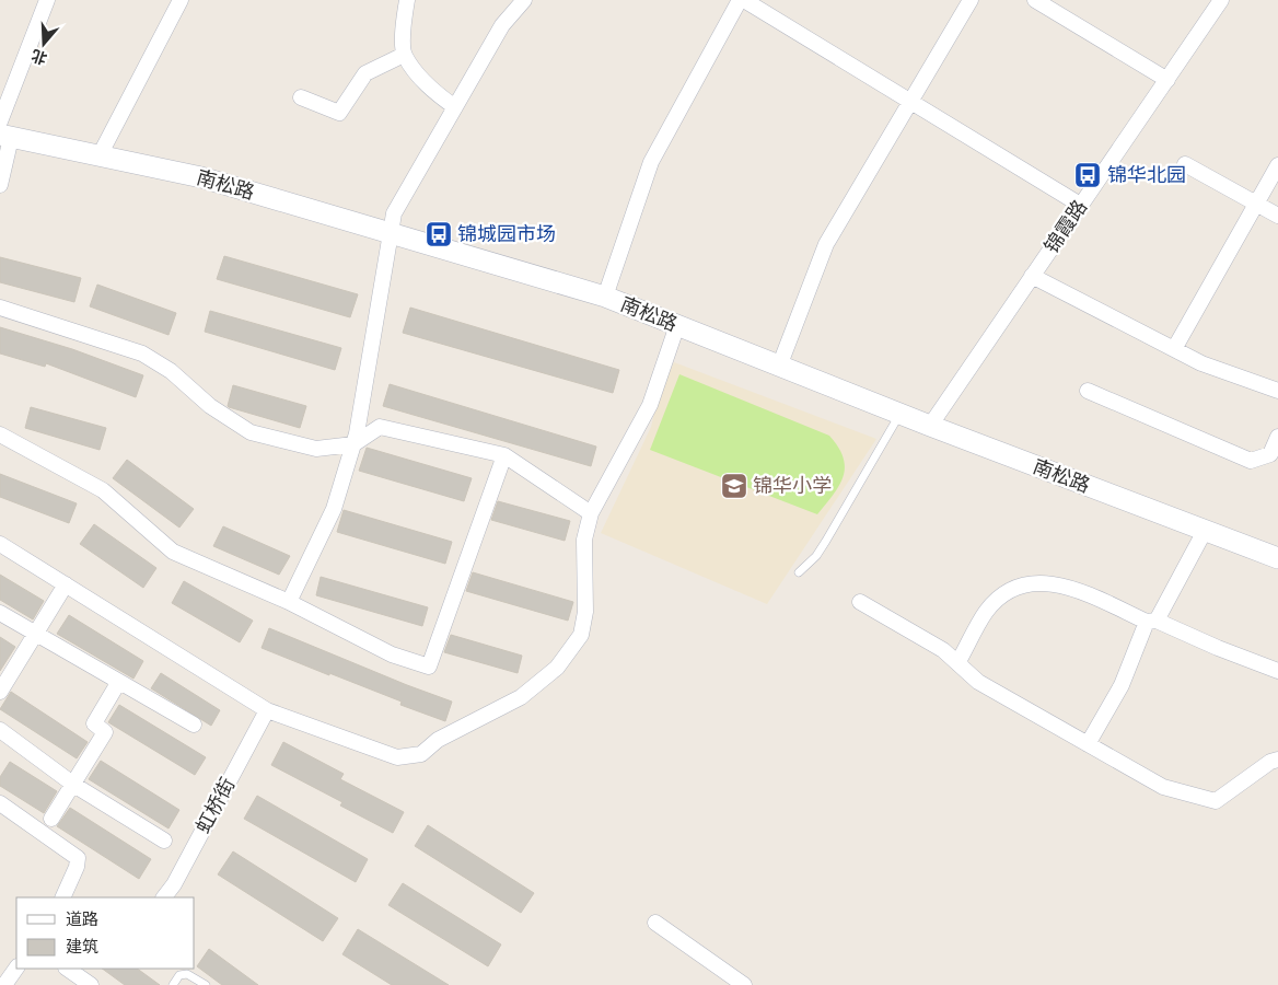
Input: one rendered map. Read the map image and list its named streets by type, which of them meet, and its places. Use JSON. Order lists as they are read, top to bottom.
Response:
{
  "streets": {
    "street": ["南松路", "锦霞路", "虹桥街"]
  },
  "crossings": [
    ["南松路", "锦霞路"]
  ],
  "places": {
    "bus stop": ["锦华北园", "锦城园市场"],
    "school or university": ["锦华小学"]
  },
  "legend": ["道路", "建筑"],
  "north": "bottom"
}
